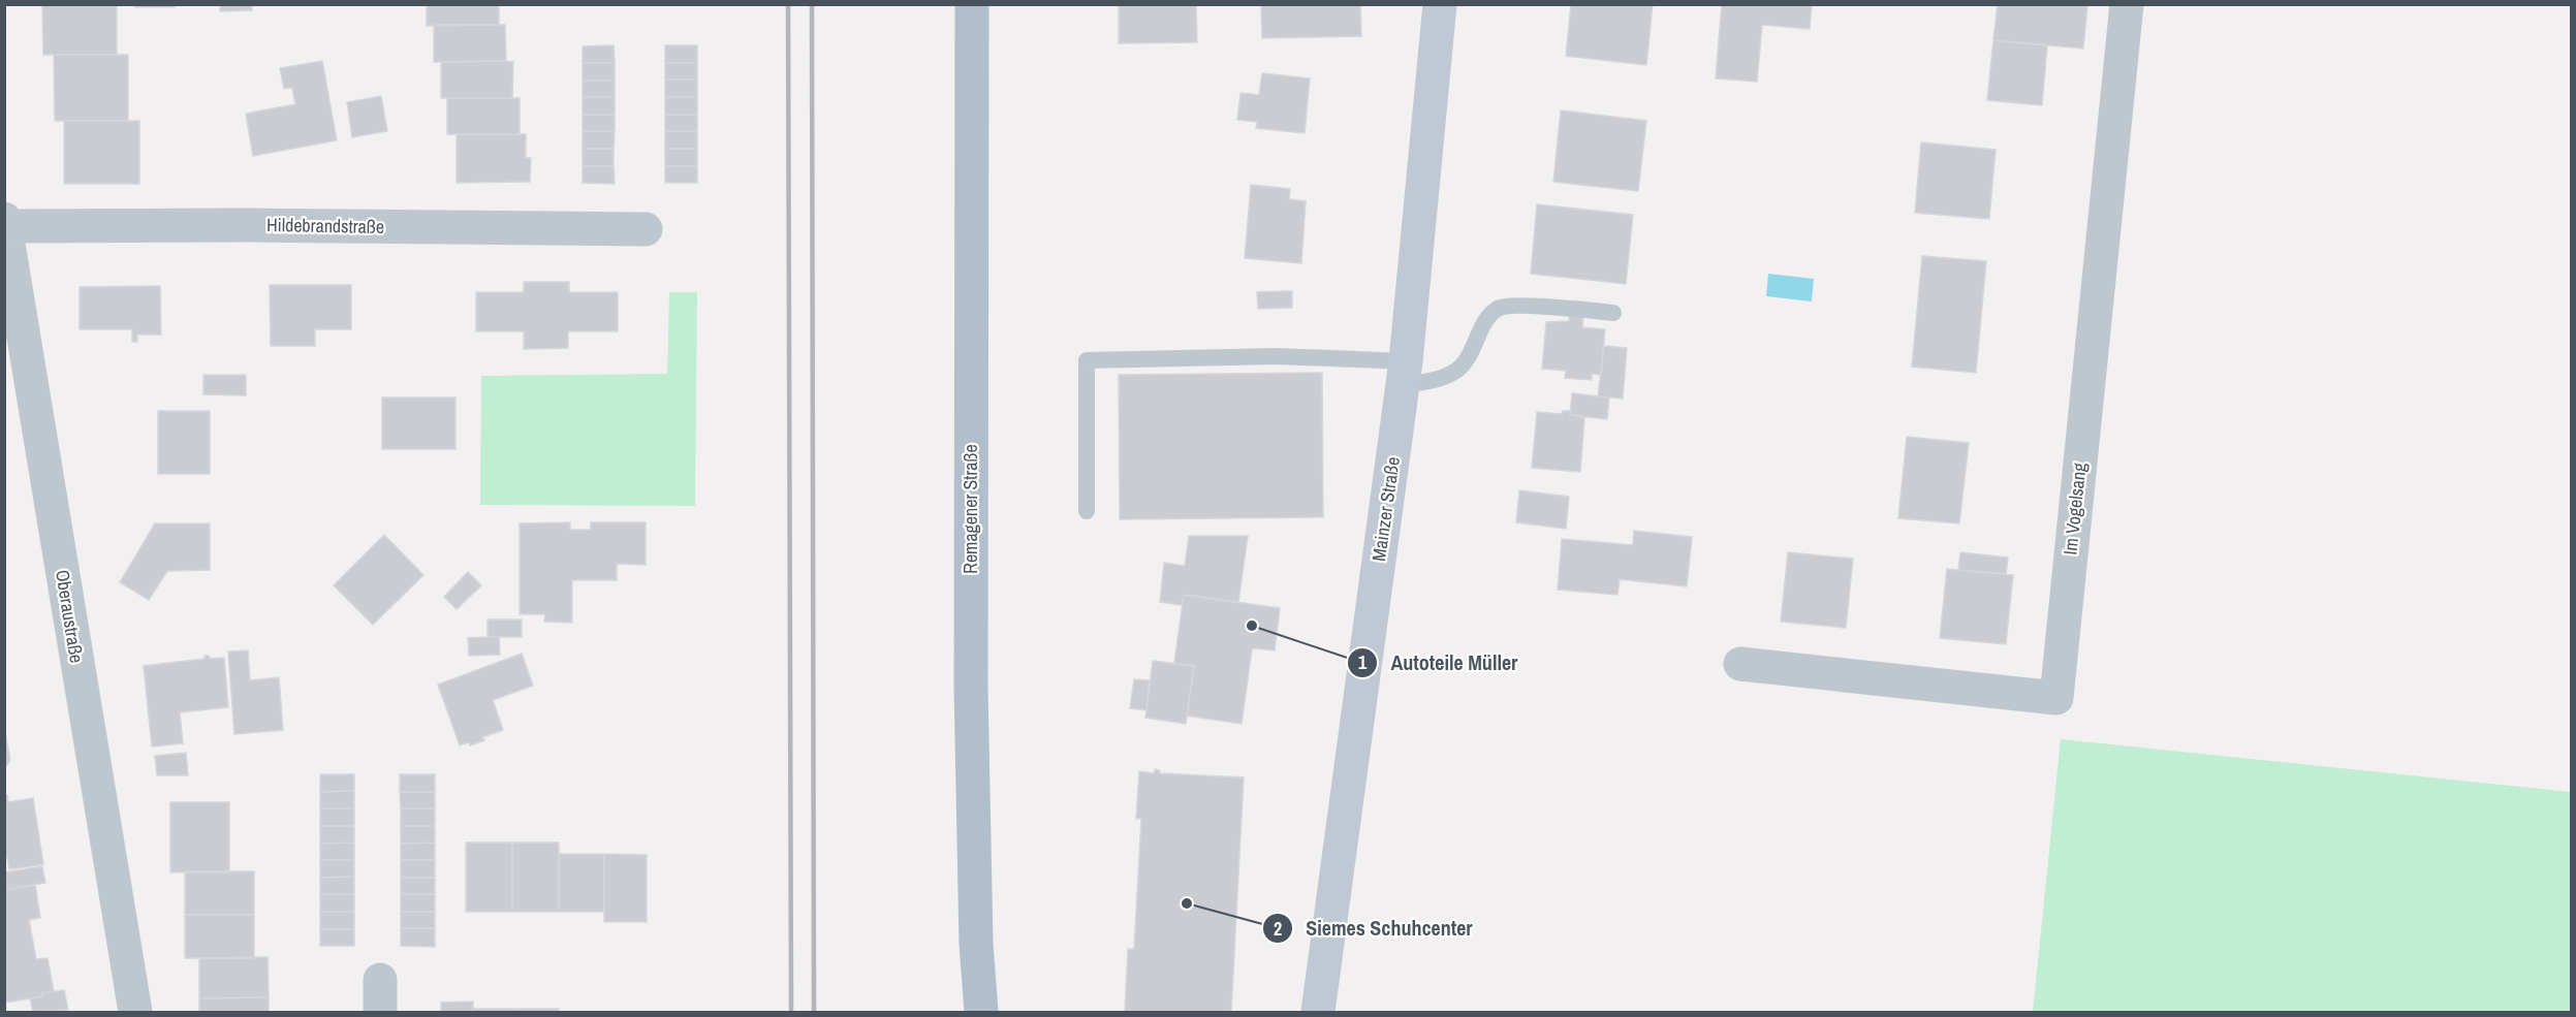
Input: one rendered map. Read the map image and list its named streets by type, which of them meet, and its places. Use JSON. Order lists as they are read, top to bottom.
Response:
{
  "streets": {
    "main road": ["Remagener Straße", "Mainzer Straße"],
    "street": ["Hildebrandstraße", "Im Vogelsang", "Oberaustraße"]
  },
  "crossings": [
    ["Hildebrandstraße", "Oberaustraße"]
  ],
  "places": ["Autoteile Müller", "Siemes Schuhcenter"]
}
